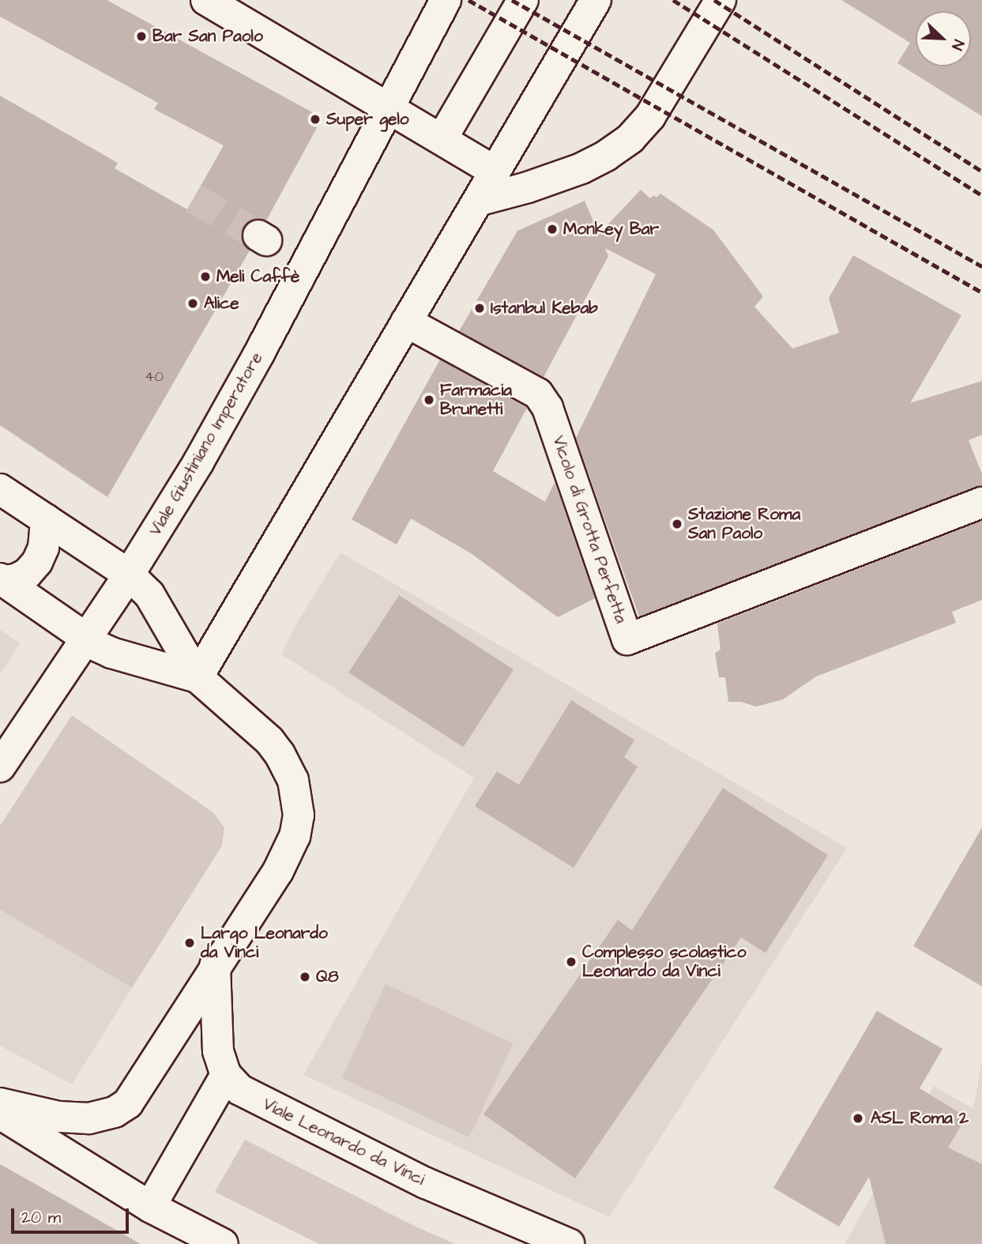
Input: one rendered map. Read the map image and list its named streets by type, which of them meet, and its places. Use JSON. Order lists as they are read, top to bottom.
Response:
{
  "streets": {
    "street": ["Viale Giustiniano Imperatore", "Vicolo di Grotta Perfetta", "Viale Leonardo da Vinci"]
  },
  "places": [
    "Bar San Paolo",
    "Super gelo",
    "Monkey Bar",
    "Meli Caffè",
    "Alice",
    "Istanbul Kebab",
    "Farmacia Brunetti",
    "Stazione Roma San Paolo",
    "Largo Leonardo da Vinci",
    "Complesso scolastico Leonardo da Vinci",
    "Q8",
    "ASL Roma 2"
  ],
  "house_numbers": ["40"],
  "scale_bar": "20 m",
  "north": "bottom right"
}
